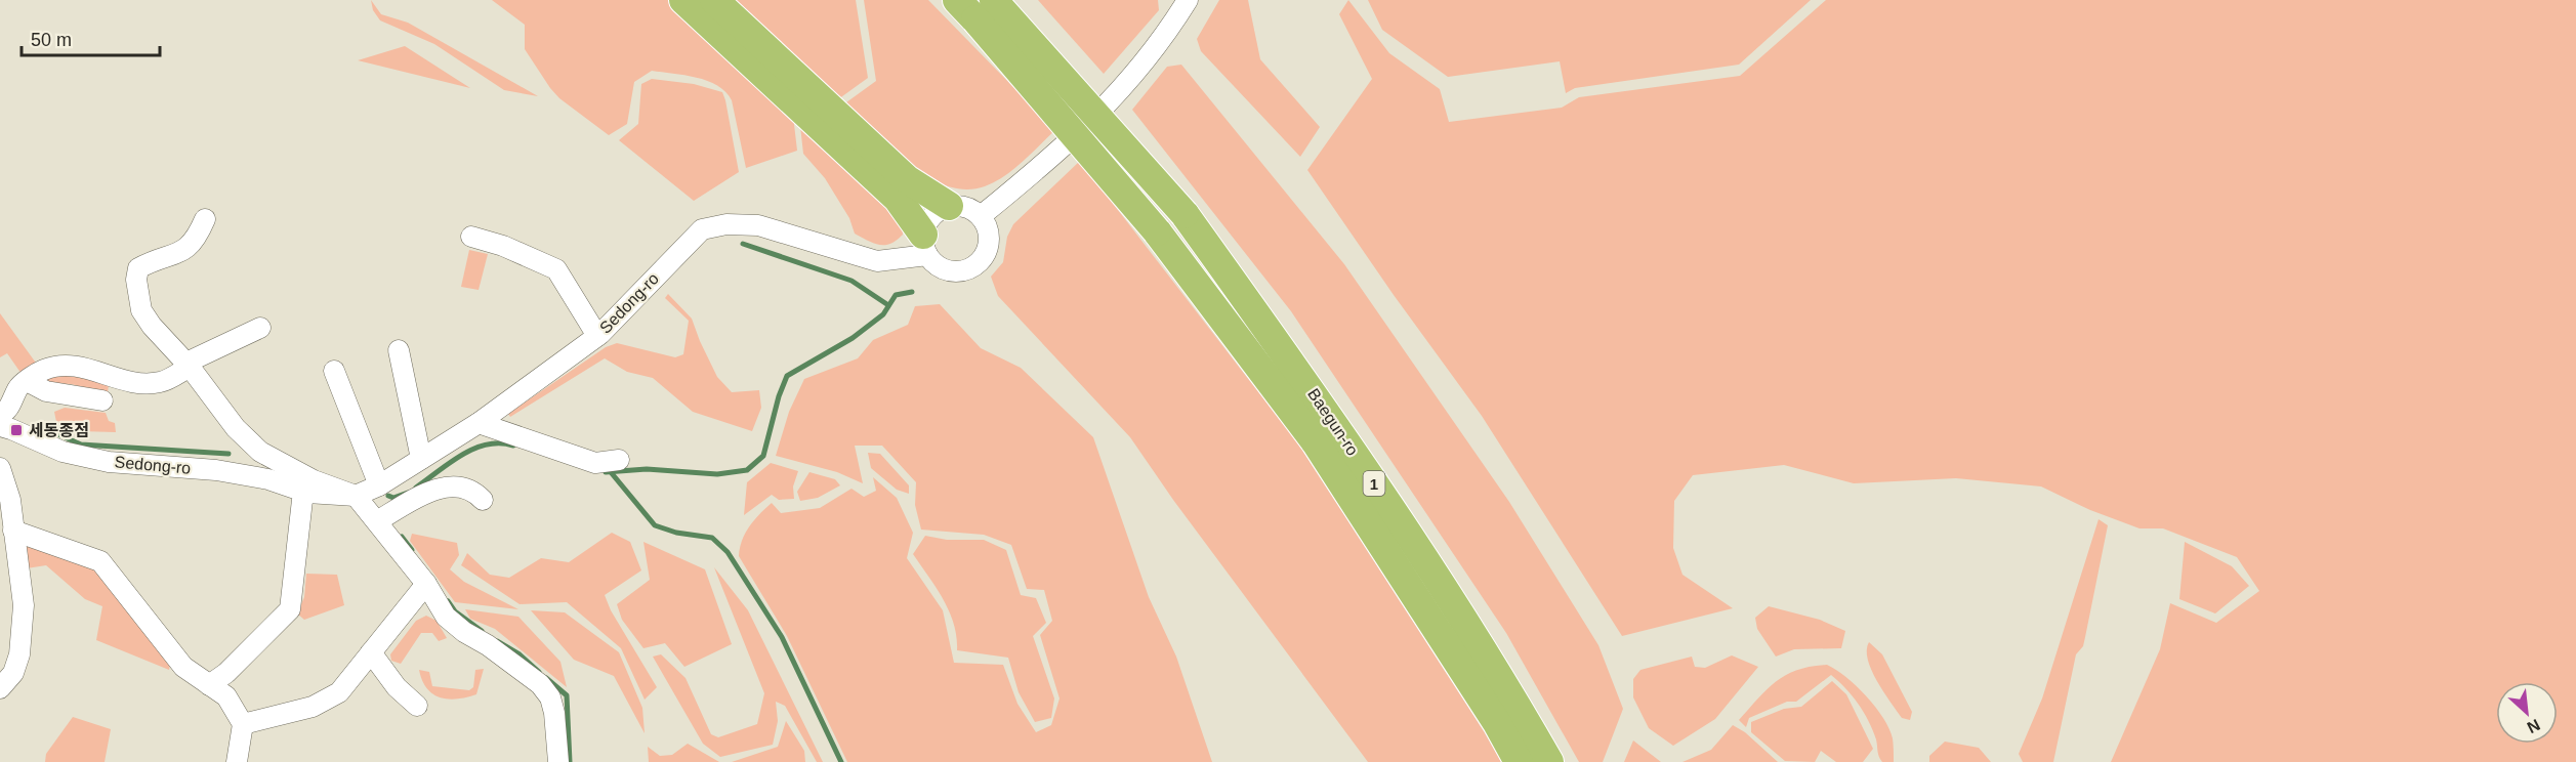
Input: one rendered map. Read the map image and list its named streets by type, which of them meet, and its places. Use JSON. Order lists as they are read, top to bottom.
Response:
{
  "streets": {
    "highway": ["Baegun-ro", "1"],
    "street": ["Sedong-ro"]
  },
  "places": {
    "transit": ["세동종점"]
  },
  "scale_bar": "50 m",
  "north": "bottom right"
}
